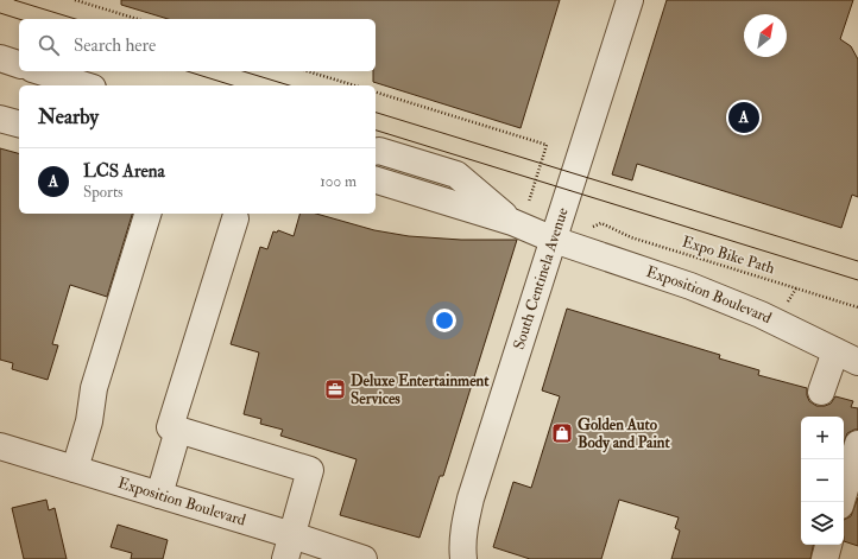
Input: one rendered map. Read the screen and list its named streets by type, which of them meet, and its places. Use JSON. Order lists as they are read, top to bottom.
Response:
{
  "streets": {
    "street": ["South Centinela Avenue", "Exposition Boulevard"],
    "path": ["Expo Bike Path"]
  },
  "crossings": [
    ["South Centinela Avenue", "Exposition Boulevard"]
  ],
  "places": {
    "office": ["Deluxe Entertainment Services"],
    "shop": ["Golden Auto Body and Paint"]
  },
  "north": "top right",
  "page": {
    "search": "Search here",
    "heading": "Nearby",
    "pins": "A",
    "list": [
      {
        "mark": "A",
        "name": "LCS Arena",
        "note": "Sports",
        "value": "100 m"
      }
    ],
    "map_buttons": ["+", "−"]
  }
}
